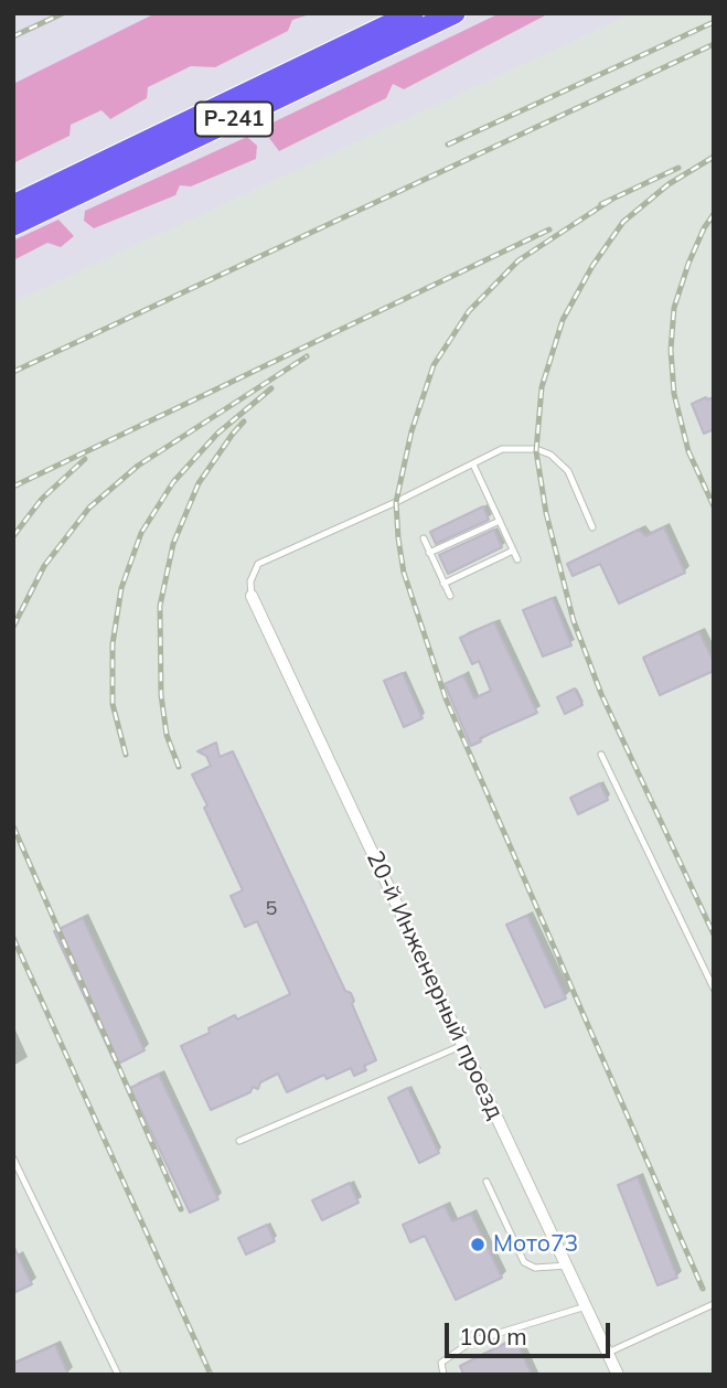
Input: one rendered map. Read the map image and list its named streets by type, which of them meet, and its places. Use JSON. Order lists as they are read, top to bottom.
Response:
{
  "streets": {
    "highway": ["Р-241"],
    "street": ["20-й Инженерный проезд"]
  },
  "places": ["Мото73"],
  "house_numbers": ["5"],
  "scale_bar": "100 m"
}
